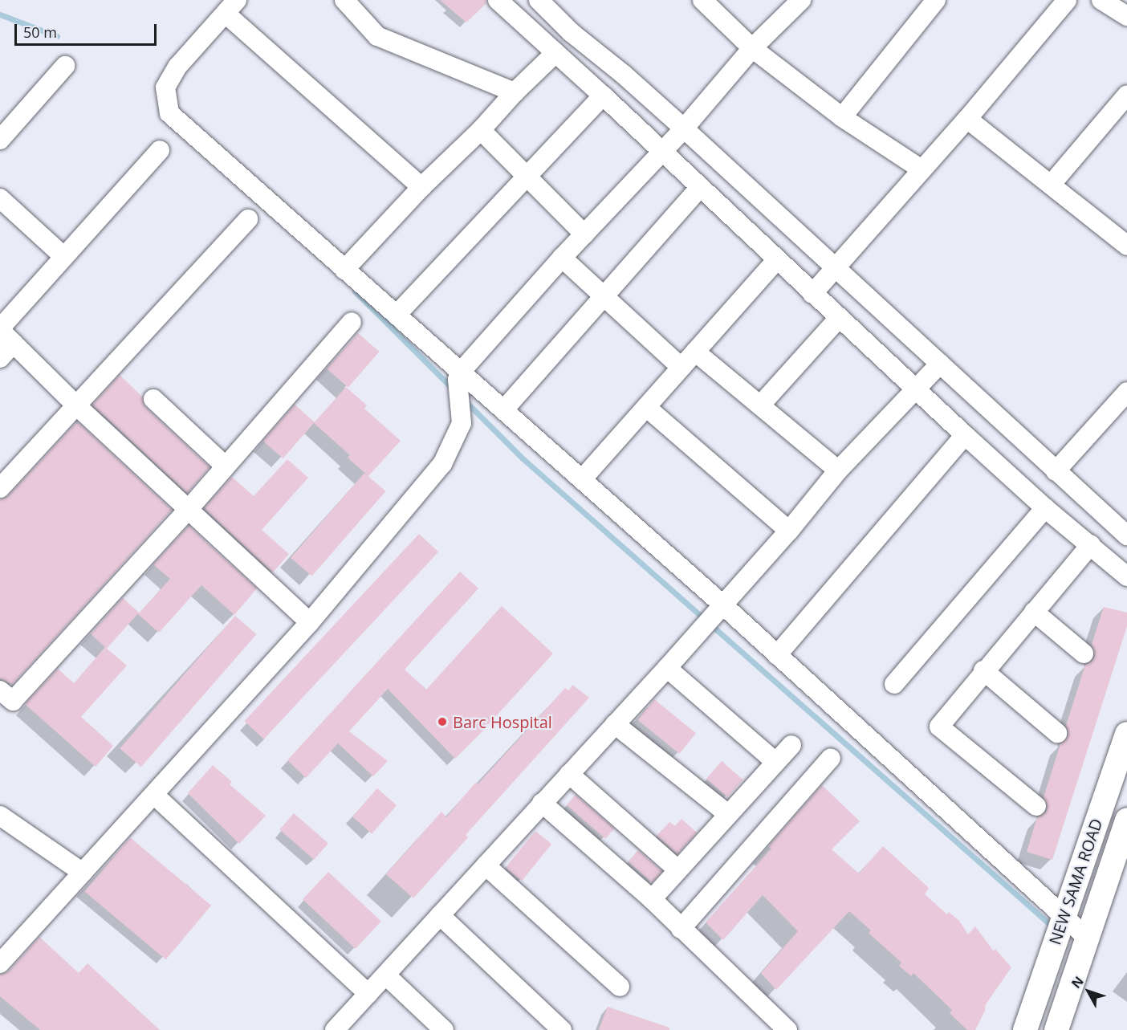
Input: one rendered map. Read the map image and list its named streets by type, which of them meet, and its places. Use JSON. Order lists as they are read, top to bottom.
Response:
{
  "streets": {
    "main road": ["NEW SAMA ROAD"]
  },
  "places": ["Barc Hospital"],
  "scale_bar": "50 m",
  "north": "top left"
}
